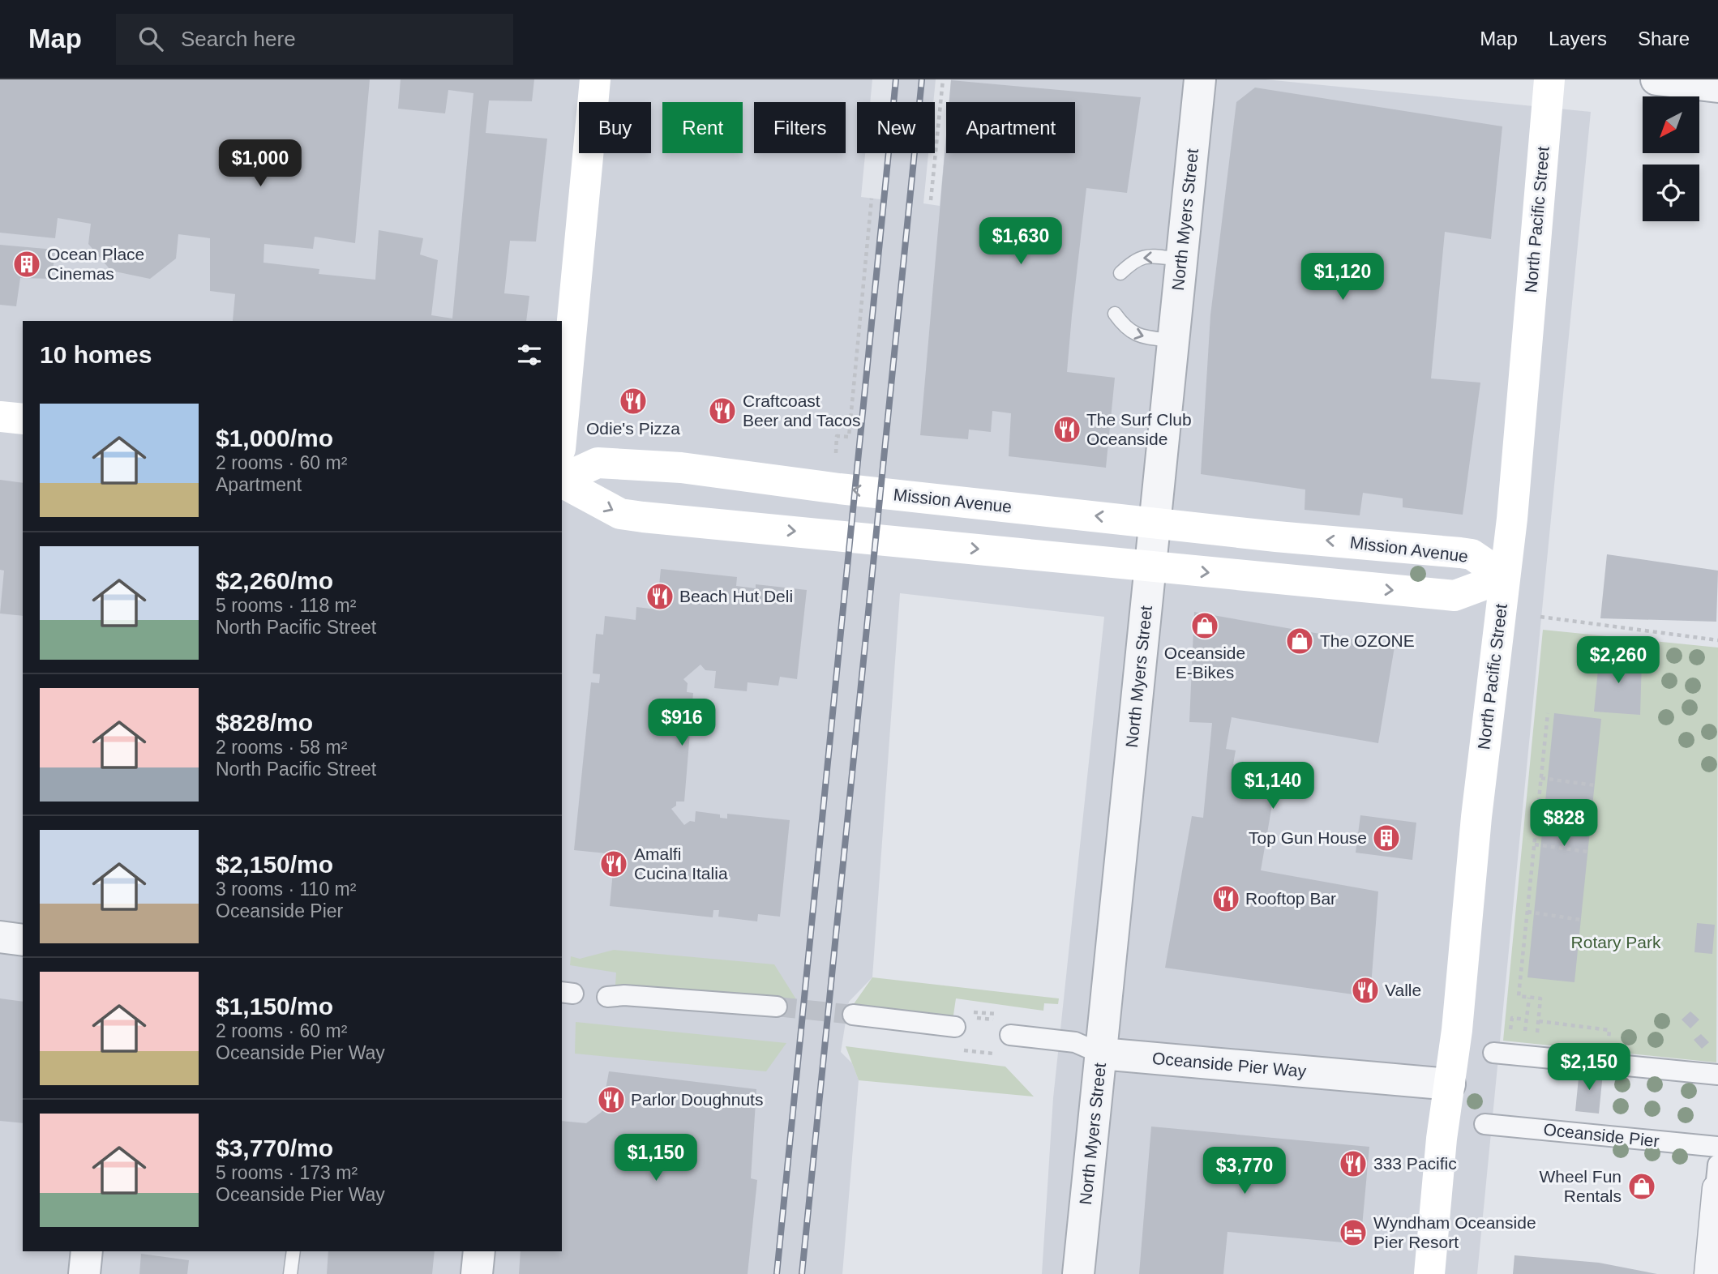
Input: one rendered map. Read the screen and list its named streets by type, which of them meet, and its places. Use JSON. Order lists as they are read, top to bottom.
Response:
{
  "streets": {
    "main road": ["North Pacific Street", "Mission Avenue"],
    "street": ["North Myers Street", "Oceanside Pier Way", "Oceanside Pier"]
  },
  "crossings": [
    ["North Myers Street", "Mission Avenue"],
    ["North Myers Street", "Oceanside Pier Way"],
    ["North Pacific Street", "Mission Avenue"],
    ["North Pacific Street", "Oceanside Pier Way"]
  ],
  "parks": ["Rotary Park"],
  "places": {
    "building": ["Ocean Place Cinemas", "Top Gun House"],
    "restaurant": [
      "Odie's Pizza",
      "Craftcoast Beer and Tacos",
      "The Surf Club Oceanside",
      "Beach Hut Deli",
      "Amalfi Cucina Italia",
      "Rooftop Bar",
      "Valle",
      "Parlor Doughnuts",
      "333 Pacific"
    ],
    "shop": ["Oceanside E-Bikes", "The OZONE", "Wheel Fun Rentals"],
    "hotel": ["Wyndham Oceanside Pier Resort"]
  },
  "north": "bottom left",
  "page": {
    "header": "Map",
    "search": "Search here",
    "nav": ["Map", "Layers", "Share"],
    "chip": [
      "Buy",
      "Rent",
      "Filters",
      "New",
      "Apartment"
    ],
    "price": [
      "$1,000",
      "$1,630",
      "$1,120",
      "$2,260",
      "$916",
      "$1,140",
      "$828",
      "$2,150",
      "$1,150",
      "$3,770"
    ],
    "heading": "10 homes",
    "list": [
      {
        "name": "$1,000/mo",
        "note": "2 rooms · 60 m² · Apartment"
      },
      {
        "name": "$2,260/mo",
        "note": "5 rooms · 118 m² · North Pacific Street"
      },
      {
        "name": "$828/mo",
        "note": "2 rooms · 58 m² · North Pacific Street"
      },
      {
        "name": "$2,150/mo",
        "note": "3 rooms · 110 m² · Oceanside Pier"
      },
      {
        "name": "$1,150/mo",
        "note": "2 rooms · 60 m² · Oceanside Pier Way"
      },
      {
        "name": "$3,770/mo",
        "note": "5 rooms · 173 m² · Oceanside Pier Way"
      }
    ]
  }
}
